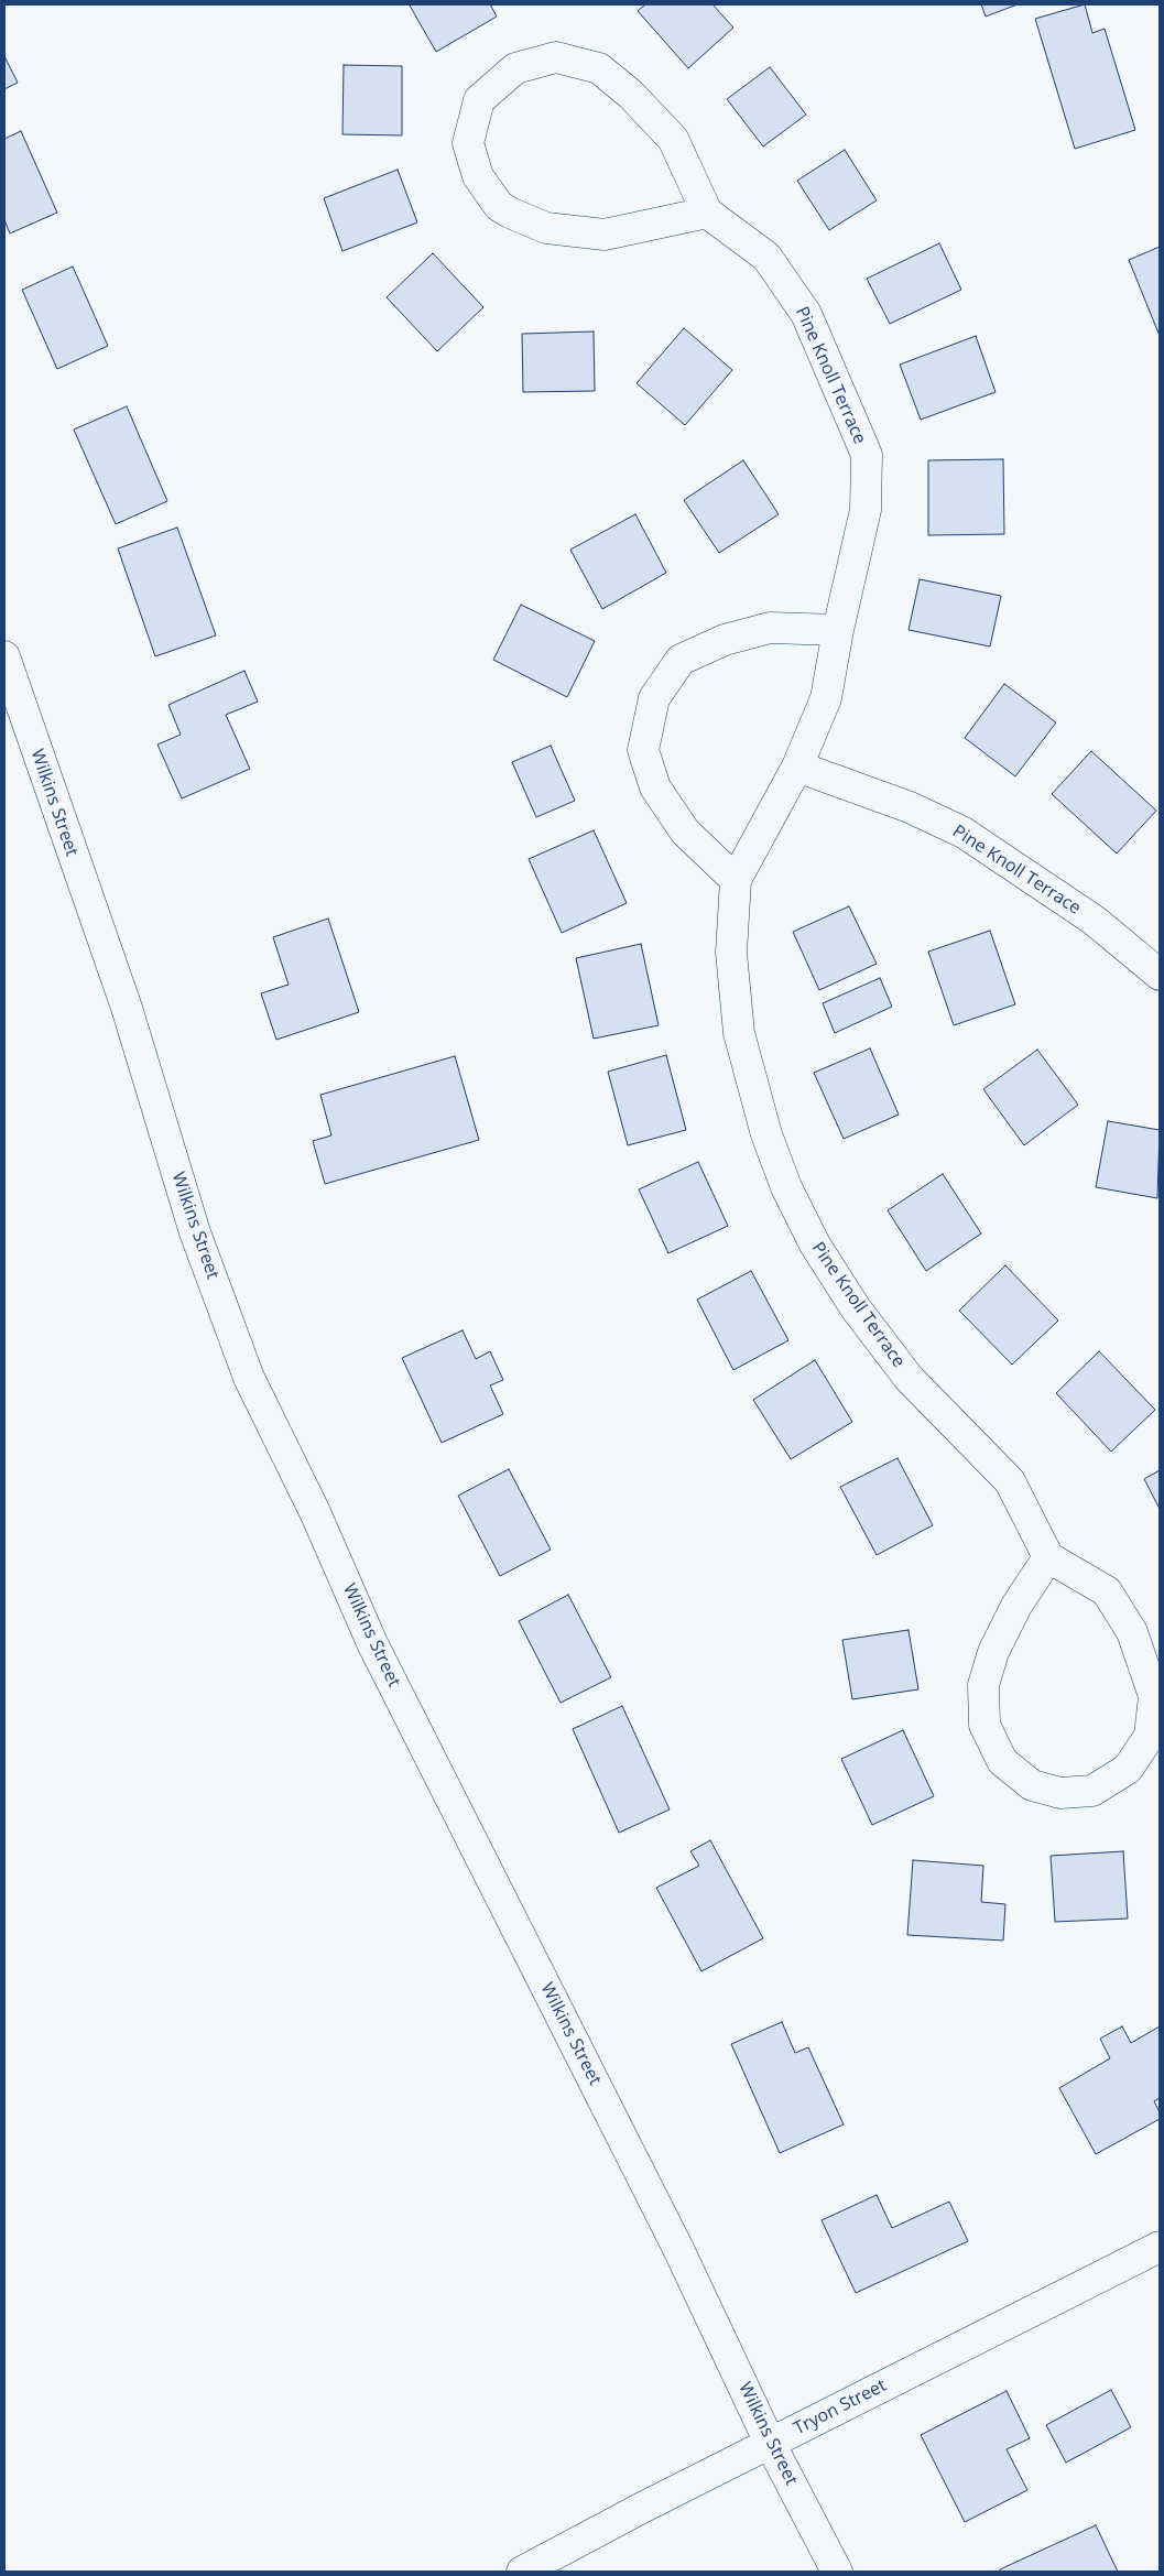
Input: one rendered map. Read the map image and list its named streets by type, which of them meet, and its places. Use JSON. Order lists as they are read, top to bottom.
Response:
{
  "streets": {
    "street": ["Pine Knoll Terrace", "Wilkins Street", "Tryon Street"]
  },
  "crossings": [
    ["Wilkins Street", "Tryon Street"]
  ]
}
